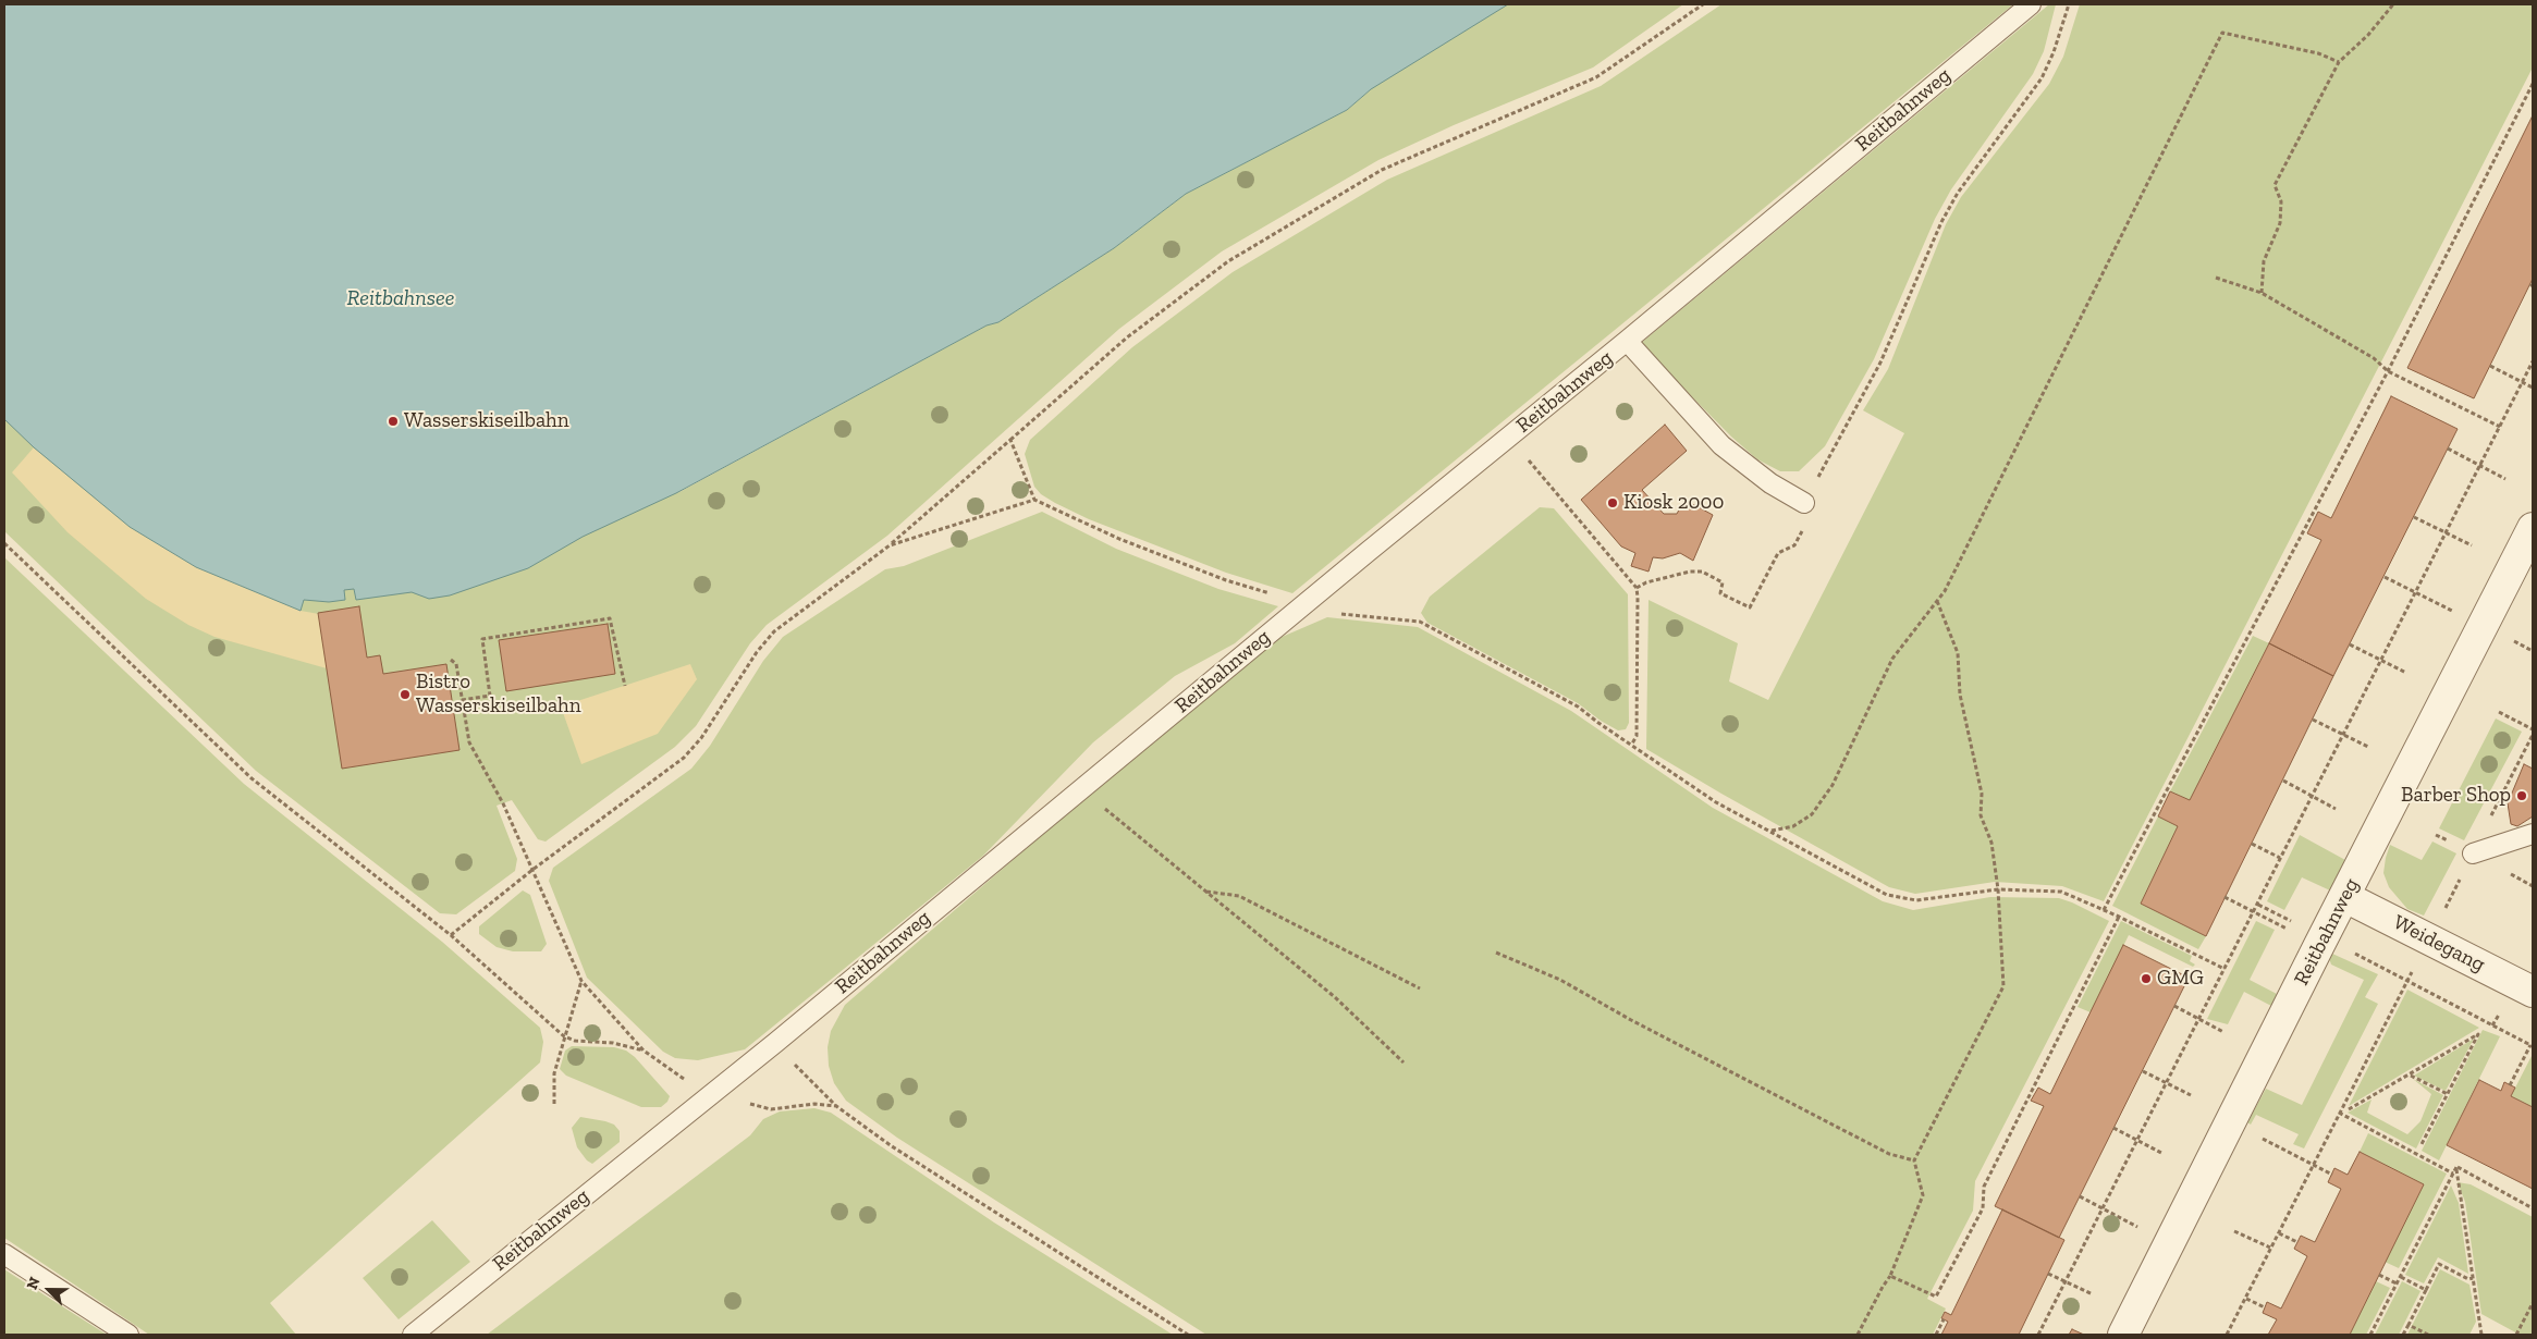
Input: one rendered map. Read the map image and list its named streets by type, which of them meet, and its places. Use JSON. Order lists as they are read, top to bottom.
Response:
{
  "streets": {
    "street": ["Reitbahnweg", "Weidegang"]
  },
  "crossings": [
    ["Reitbahnweg", "Weidegang"]
  ],
  "water": ["Reitbahnsee"],
  "places": [
    "Wasserskiseilbahn",
    "Kiosk 2000",
    "Bistro Wasserskiseilbahn",
    "Barber Shop",
    "GMG"
  ],
  "north": "top left"
}
